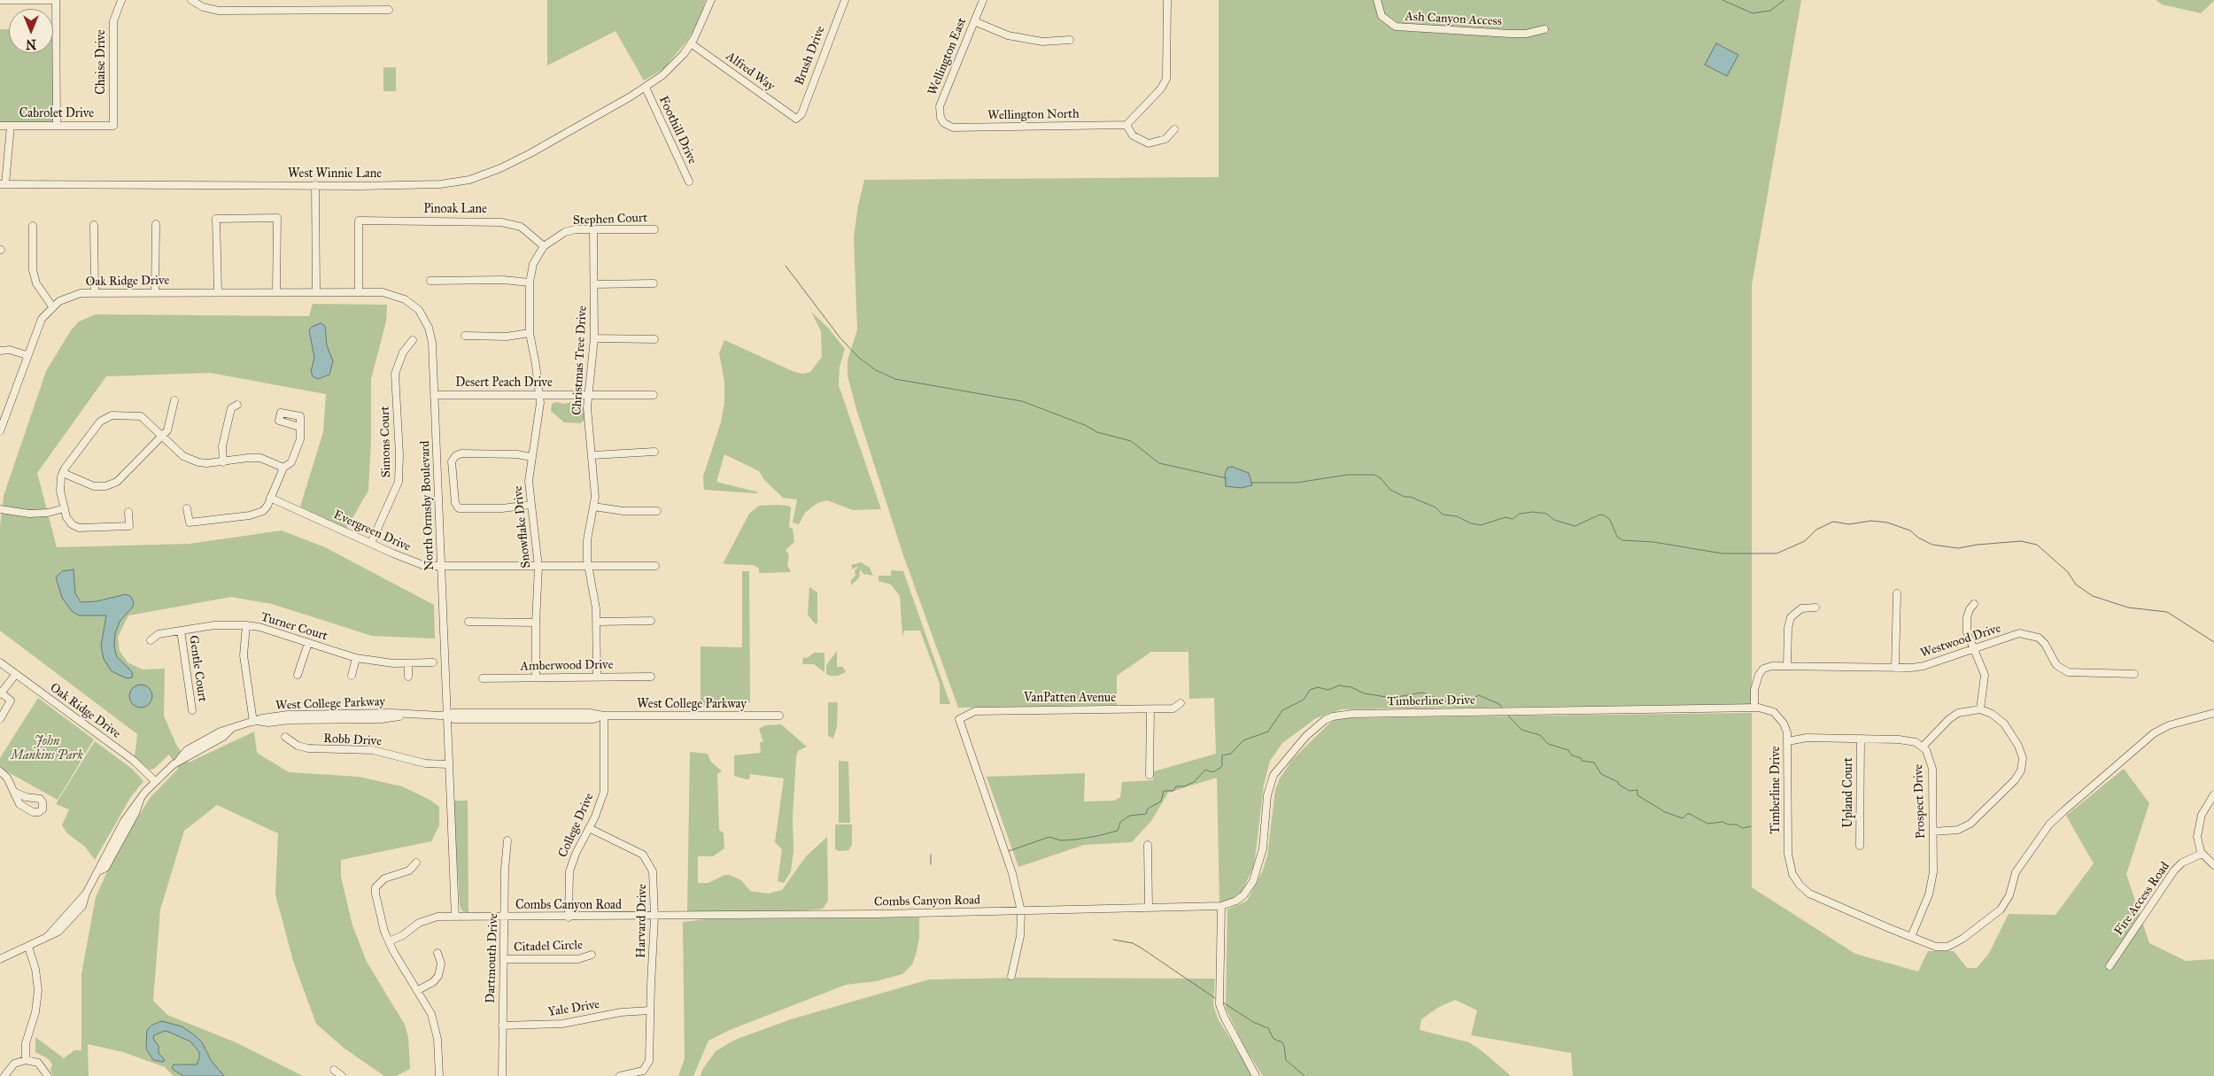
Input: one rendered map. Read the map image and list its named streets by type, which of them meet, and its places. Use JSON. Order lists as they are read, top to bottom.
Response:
{
  "streets": {
    "street": [
      "Ash Canyon Access",
      "Brush Drive",
      "Wellington East",
      "Chaise Drive",
      "Alfred Way",
      "Cabrolet Drive",
      "Wellington North",
      "Foothill Drive",
      "West Winnie Lane",
      "Pinoak Lane",
      "Stephen Court",
      "Oak Ridge Drive",
      "Christmas Tree Drive",
      "Desert Peach Drive",
      "Simons Court",
      "North Ormsby Boulevard",
      "Snowflake Drive",
      "Evergreen Drive",
      "Turner Court",
      "Westwood Drive",
      "Amberwood Drive",
      "Gentle Court",
      "VanPatten Avenue",
      "Timberline Drive",
      "West College Parkway",
      "Robb Drive",
      "Upland Court",
      "Prospect Drive",
      "College Drive",
      "Fire Access Road",
      "Combs Canyon Road",
      "Harvard Drive",
      "Citadel Circle",
      "Dartmouth Drive",
      "Yale Drive"
    ]
  },
  "crossings": [
    ["Brush Drive", "Alfred Way"],
    ["Wellington East", "Wellington North"],
    ["Chaise Drive", "Cabrolet Drive"],
    ["Alfred Way", "West Winnie Lane"],
    ["Foothill Drive", "West Winnie Lane"],
    ["Pinoak Lane", "Stephen Court"],
    ["Pinoak Lane", "North Ormsby Boulevard"],
    ["Pinoak Lane", "Snowflake Drive"],
    ["Stephen Court", "Christmas Tree Drive"],
    ["Stephen Court", "Snowflake Drive"],
    ["Oak Ridge Drive", "North Ormsby Boulevard"],
    ["Oak Ridge Drive", "West College Parkway"],
    ["Christmas Tree Drive", "Desert Peach Drive"],
    ["Christmas Tree Drive", "Evergreen Drive"],
    ["Christmas Tree Drive", "Amberwood Drive"],
    ["Desert Peach Drive", "North Ormsby Boulevard"],
    ["Desert Peach Drive", "Snowflake Drive"],
    ["Simons Court", "Evergreen Drive"],
    ["North Ormsby Boulevard", "Evergreen Drive"],
    ["North Ormsby Boulevard", "Turner Court"],
    ["North Ormsby Boulevard", "West College Parkway"],
    ["North Ormsby Boulevard", "Robb Drive"],
    ["North Ormsby Boulevard", "Combs Canyon Road"],
    ["Snowflake Drive", "Evergreen Drive"],
    ["Snowflake Drive", "Amberwood Drive"],
    ["Turner Court", "Gentle Court"],
    ["Westwood Drive", "Timberline Drive"],
    ["VanPatten Avenue", "Combs Canyon Road"],
    ["Timberline Drive", "Prospect Drive"],
    ["Timberline Drive", "Combs Canyon Road"],
    ["West College Parkway", "College Drive"],
    ["Upland Court", "Prospect Drive"],
    ["College Drive", "Combs Canyon Road"],
    ["College Drive", "Harvard Drive"],
    ["Combs Canyon Road", "Harvard Drive"],
    ["Combs Canyon Road", "Dartmouth Drive"],
    ["Harvard Drive", "Yale Drive"],
    ["Citadel Circle", "Dartmouth Drive"],
    ["Dartmouth Drive", "Yale Drive"]
  ],
  "parks": ["John Mankins Park"],
  "north": "bottom"
}
